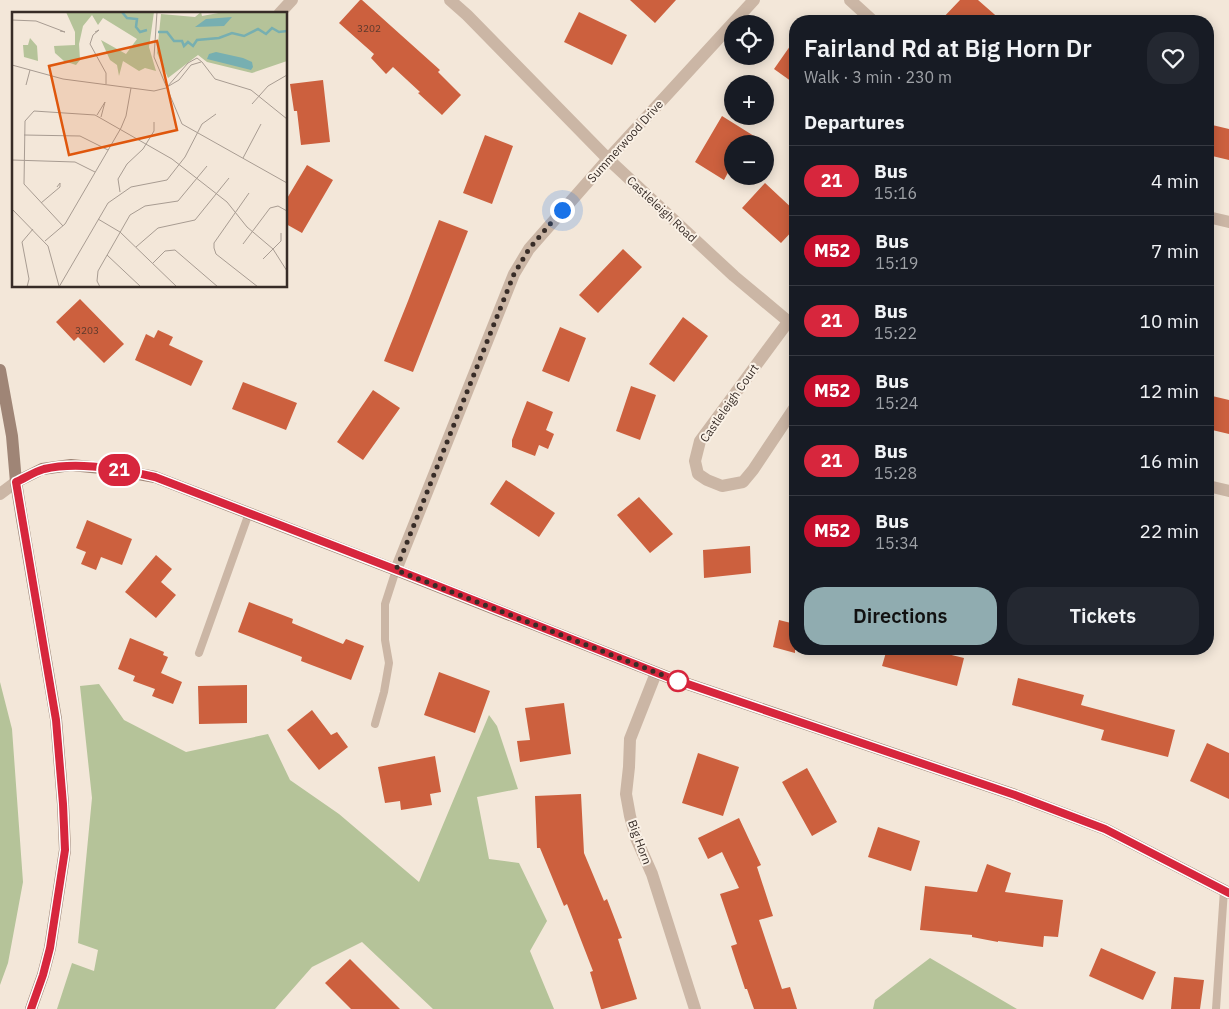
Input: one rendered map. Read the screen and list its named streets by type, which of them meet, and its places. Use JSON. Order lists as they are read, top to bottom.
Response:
{
  "streets": {
    "street": [
      "Summerwood Drive",
      "Castleleigh Road",
      "Castleleigh Court",
      "Big Horn"
    ]
  },
  "crossings": [
    ["Summerwood Drive", "Castleleigh Road"]
  ],
  "lines": ["bus line 21"],
  "house_numbers": ["3202", "3203"],
  "page": {
    "on_map": "21",
    "map_buttons": ["+", "−"],
    "heading": [
      ["Fairland Rd at Big Horn Dr", "Walk · 3 min · 230 m"],
      "Departures"
    ],
    "list": [
      {
        "mark": "21",
        "name": "Bus",
        "note": "15:16",
        "value": "4 min"
      },
      {
        "mark": "M52",
        "name": "Bus",
        "note": "15:19",
        "value": "7 min"
      },
      {
        "mark": "21",
        "name": "Bus",
        "note": "15:22",
        "value": "10 min"
      },
      {
        "mark": "M52",
        "name": "Bus",
        "note": "15:24",
        "value": "12 min"
      },
      {
        "mark": "21",
        "name": "Bus",
        "note": "15:28",
        "value": "16 min"
      },
      {
        "mark": "M52",
        "name": "Bus",
        "note": "15:34",
        "value": "22 min"
      }
    ],
    "buttons": ["Directions", "Tickets"]
  }
}
